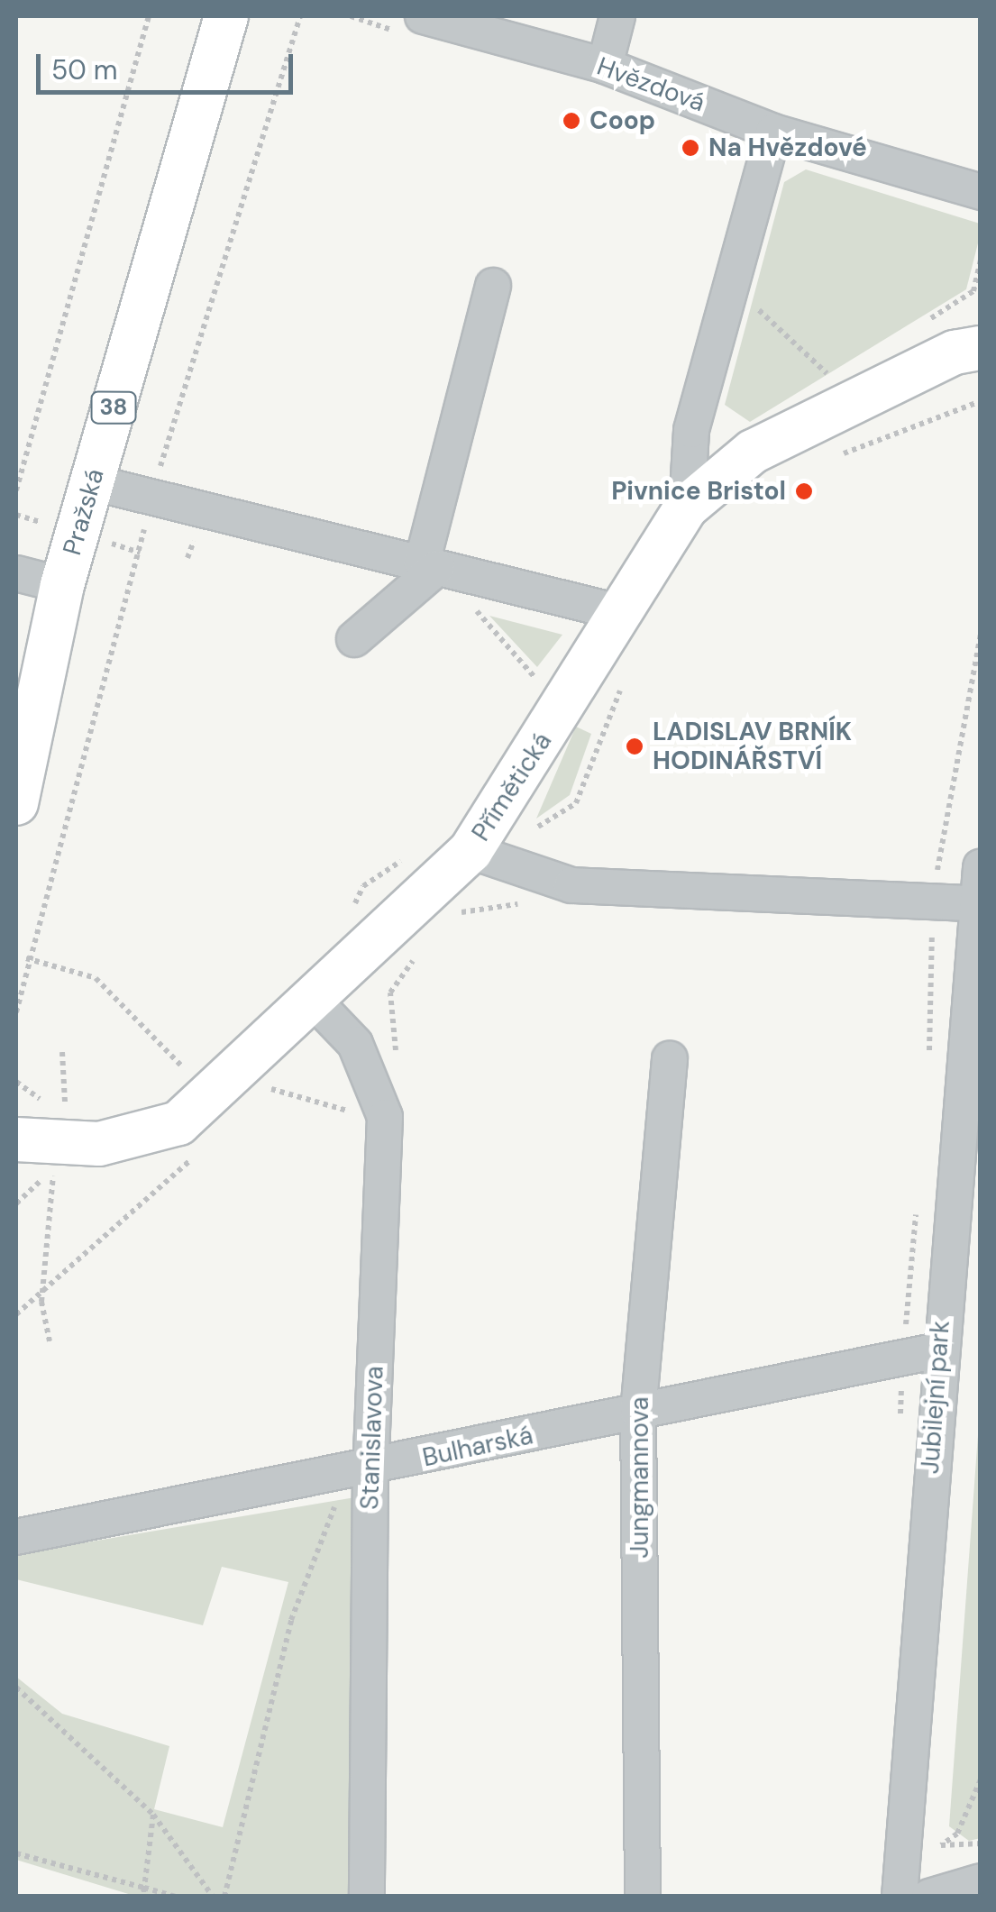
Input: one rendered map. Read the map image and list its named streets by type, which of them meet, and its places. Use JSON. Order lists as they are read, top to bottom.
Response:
{
  "streets": {
    "main road": ["38", "Pražská", "Přímětická"],
    "street": [
      "Hvězdová",
      "Jubilejní park",
      "Stanislavova",
      "Bulharská",
      "Jungmannova"
    ]
  },
  "crossings": [
    ["Přímětická", "Stanislavova"],
    ["Jubilejní park", "Bulharská"],
    ["Stanislavova", "Bulharská"],
    ["Bulharská", "Jungmannova"]
  ],
  "places": [
    "Coop",
    "Na Hvězdové",
    "Pivnice Bristol",
    "LADISLAV BRNÍK HODINÁŘSTVÍ"
  ],
  "scale_bar": "50 m"
}
